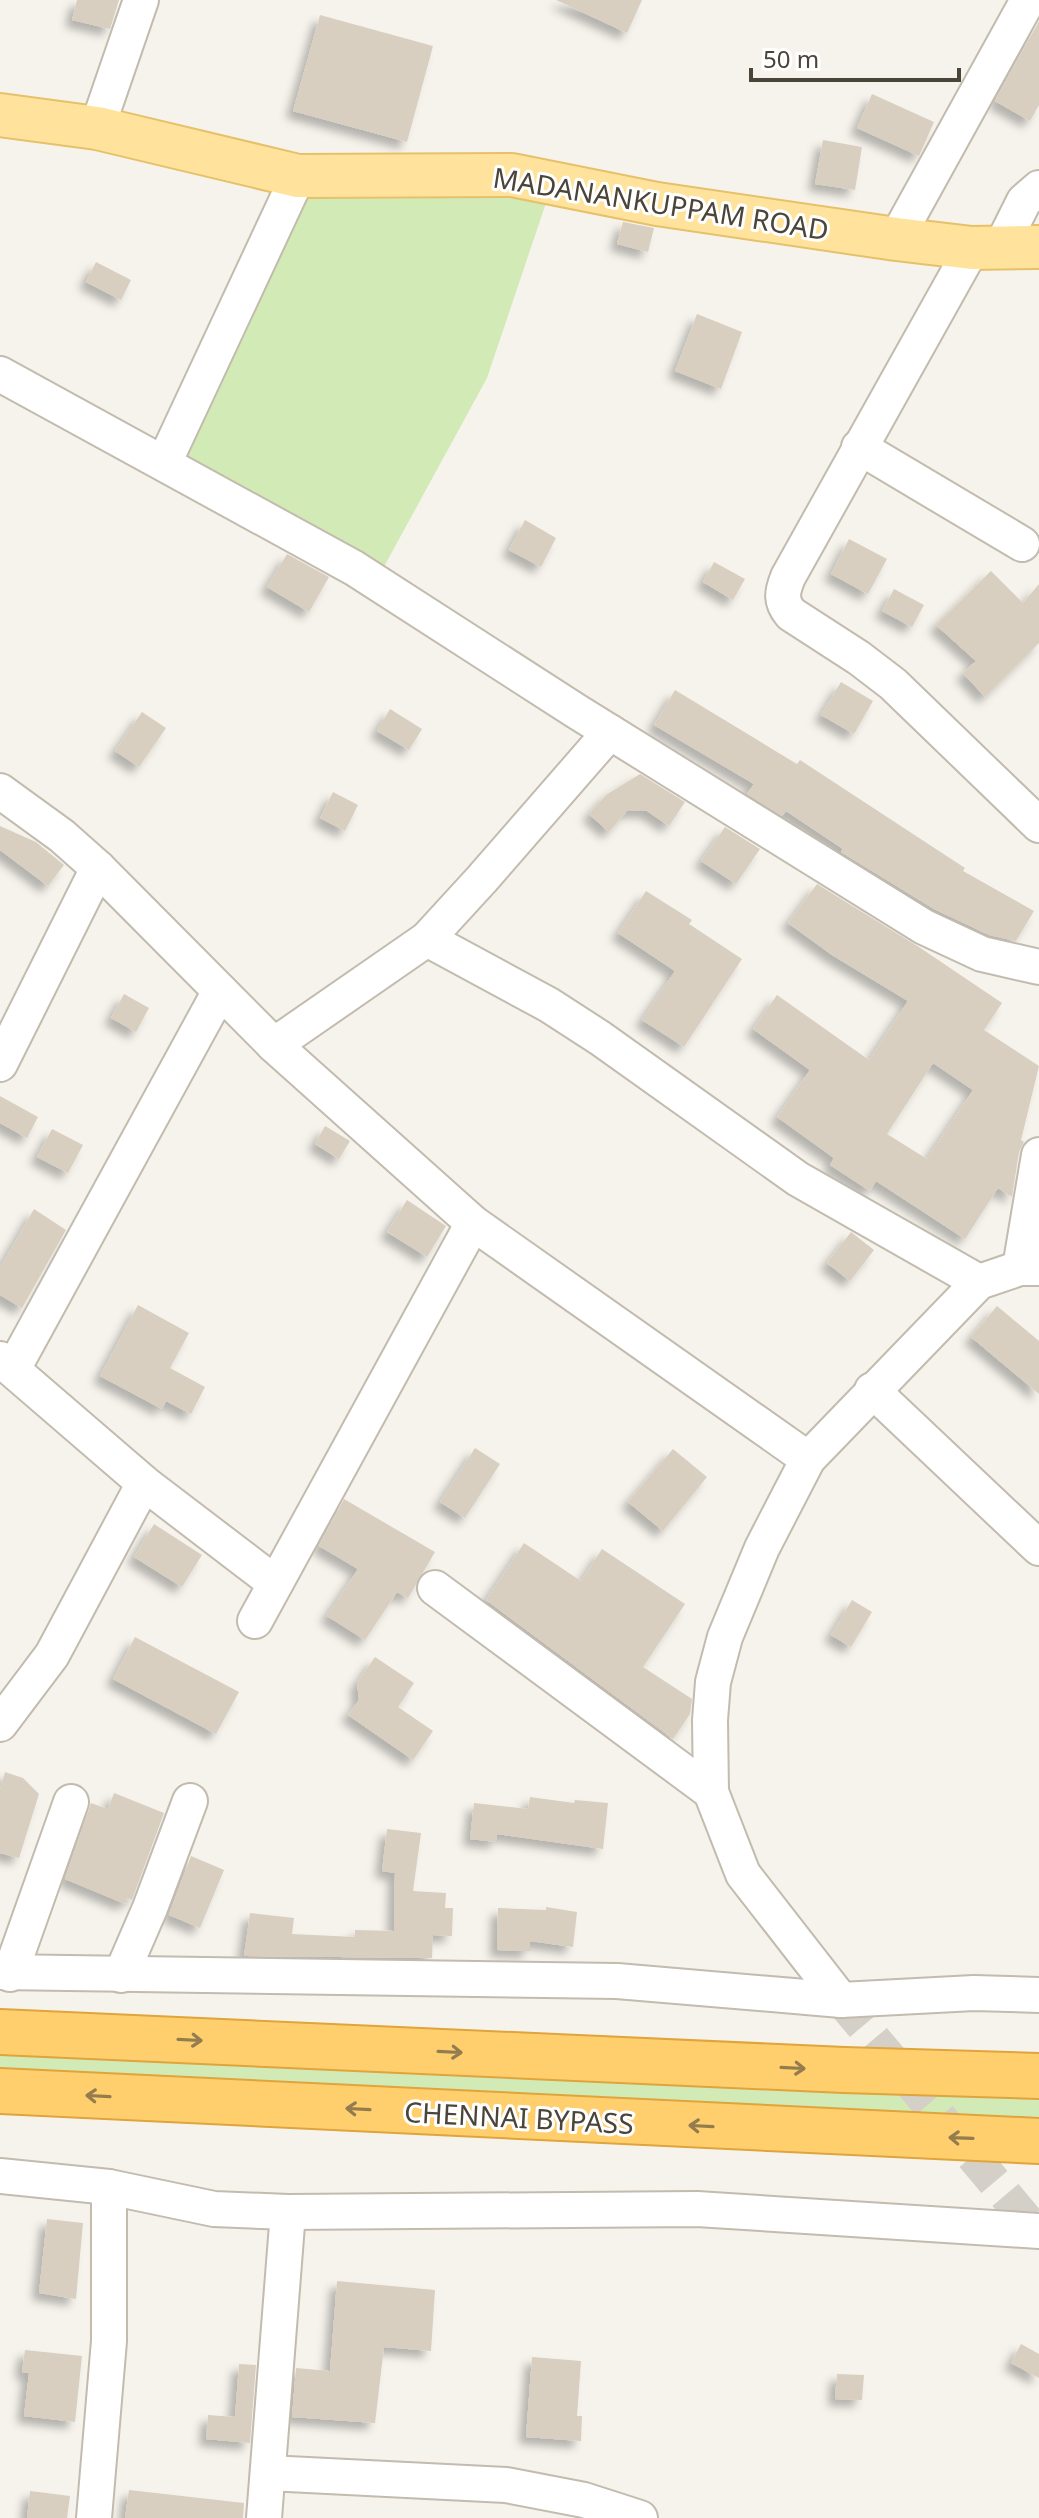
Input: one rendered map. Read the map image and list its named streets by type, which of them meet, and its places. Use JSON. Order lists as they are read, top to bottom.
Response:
{
  "streets": {
    "highway": ["CHENNAI BYPASS"],
    "main road": ["MADANANKUPPAM ROAD"]
  },
  "scale_bar": "50 m"
}
